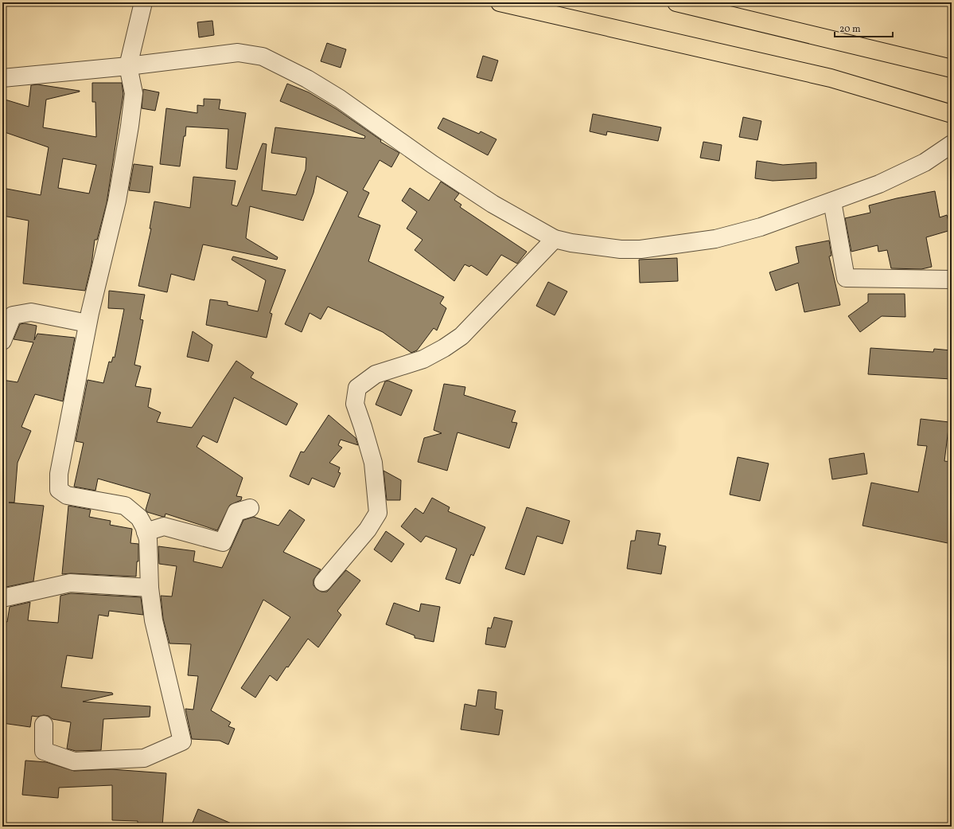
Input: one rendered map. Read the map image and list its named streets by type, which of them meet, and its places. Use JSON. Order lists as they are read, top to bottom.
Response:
{
  "scale_bar": "20 m"
}
